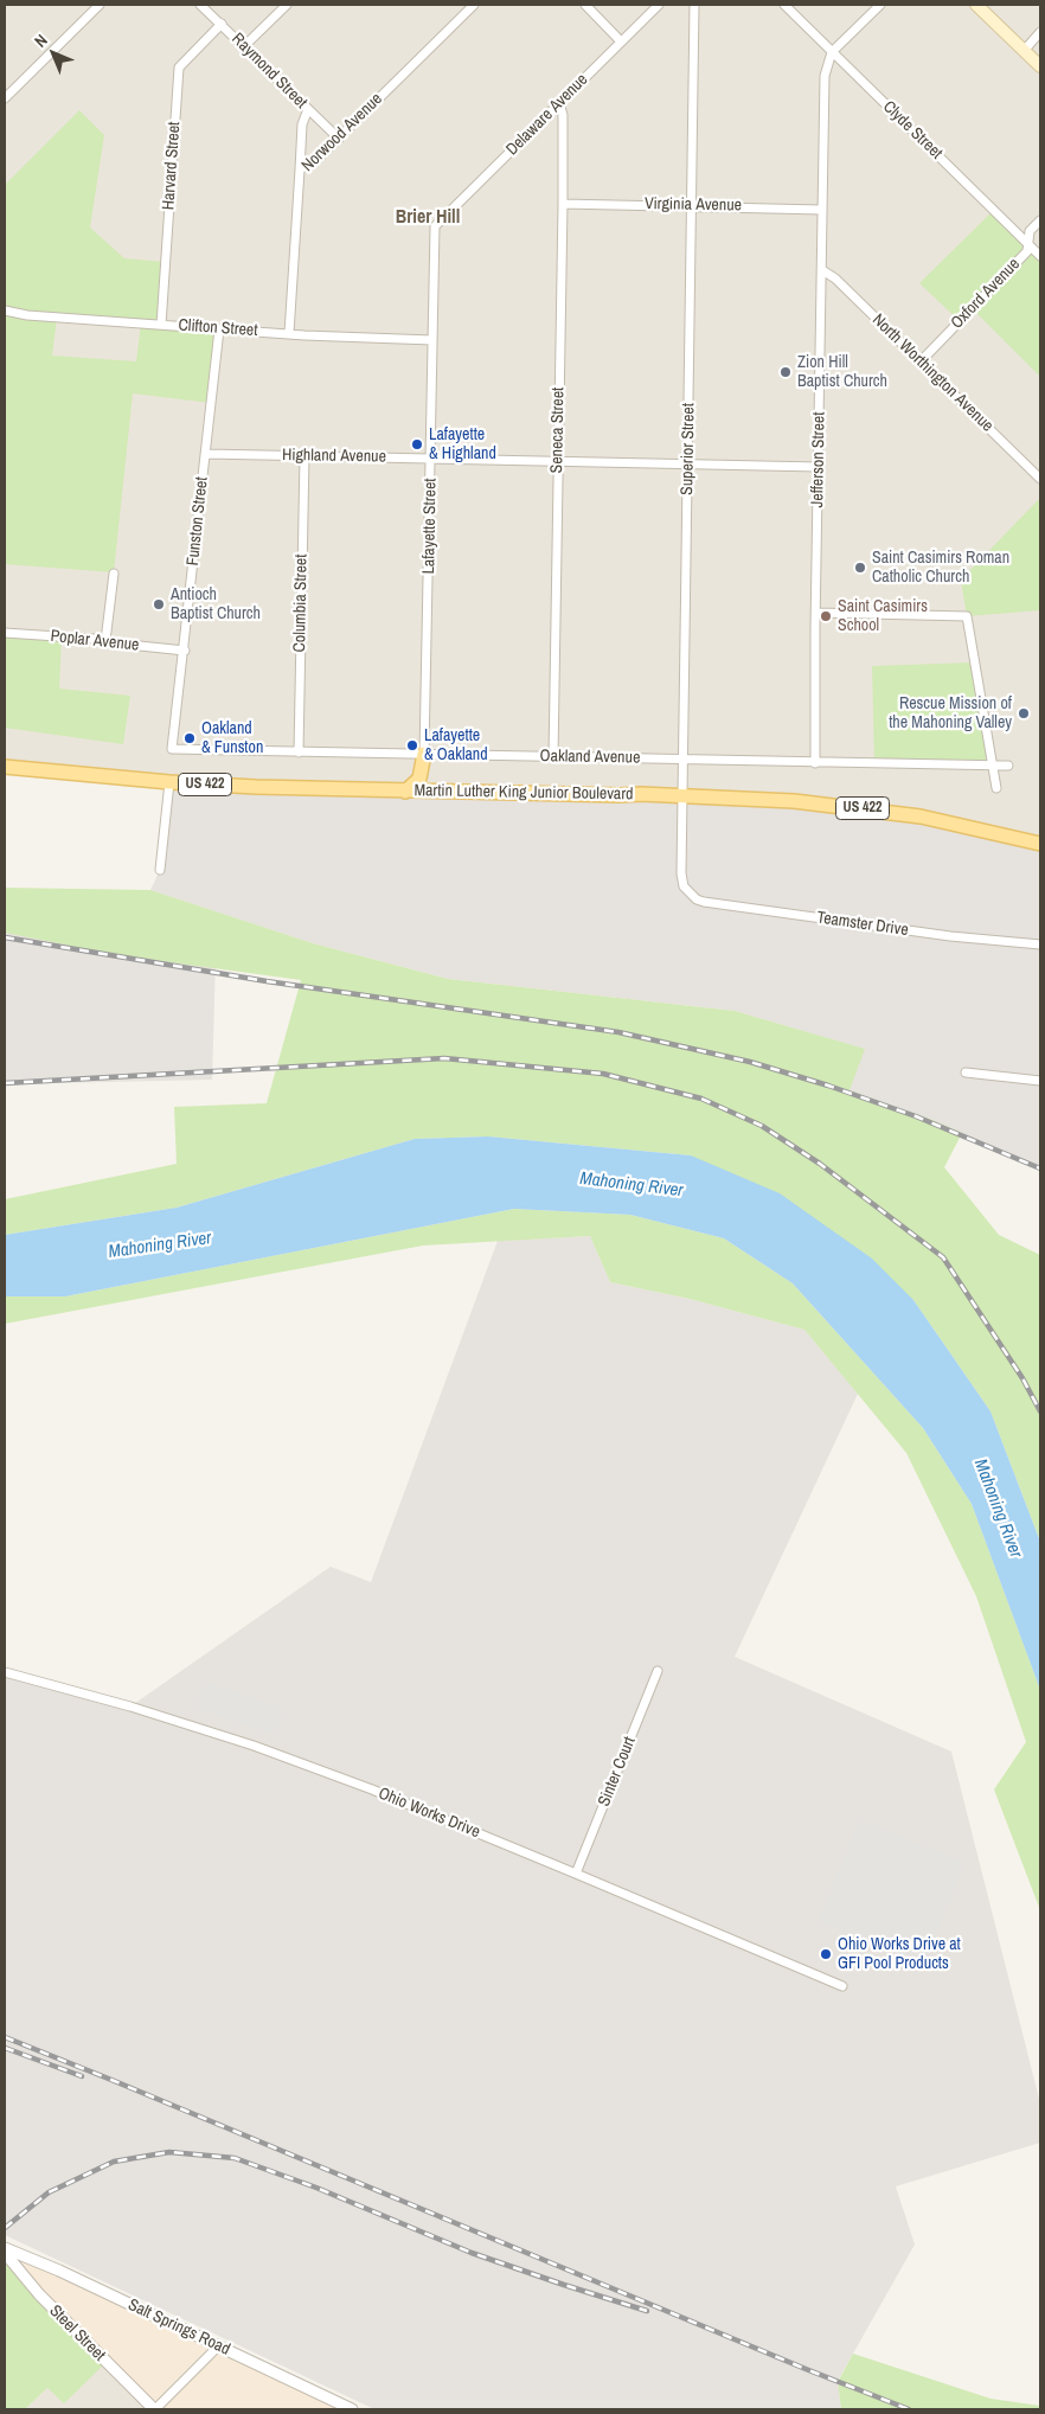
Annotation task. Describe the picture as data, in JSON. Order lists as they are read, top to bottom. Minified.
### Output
{"streets":{"main road":["US 422","Martin Luther King Junior Boulevard"],"street":["Raymond Street","Delaware Avenue","Clyde Street","Norwood Avenue","Harvard Street","Virginia Avenue","Oxford Avenue","Clifton Street","North Worthington Avenue","Seneca Street","Superior Street","Highland Avenue","Jefferson Street","Funston Street","Lafayette Street","Columbia Street","Poplar Avenue","Oakland Avenue","Teamster Drive","Sinter Court","Ohio Works Drive","Salt Springs Road","Steel Street"]},"crossings":[["Raymond Street","Norwood Avenue"],["Raymond Street","Harvard Street"],["Delaware Avenue","Seneca Street"],["Delaware Avenue","Lafayette Street"],["Clyde Street","Oxford Avenue"],["Clyde Street","Jefferson Street"],["Norwood Avenue","Clifton Street"],["Harvard Street","Clifton Street"],["Virginia Avenue","Seneca Street"],["Virginia Avenue","Superior Street"],["Virginia Avenue","Jefferson Street"],["Oxford Avenue","North Worthington Avenue"],["Clifton Street","Funston Street"],["Clifton Street","Lafayette Street"],["North Worthington Avenue","Jefferson Street"],["Seneca Street","Highland Avenue"],["Seneca Street","Oakland Avenue"],["Superior Street","Highland Avenue"],["Superior Street","Oakland Avenue"],["Superior Street","Martin Luther King Junior Boulevard"],["Superior Street","Teamster Drive"],["Highland Avenue","Jefferson Street"],["Highland Avenue","Funston Street"],["Highland Avenue","Lafayette Street"],["Highland Avenue","Columbia Street"],["Jefferson Street","Oakland Avenue"],["Funston Street","Poplar Avenue"],["Funston Street","Oakland Avenue"],["Lafayette Street","Oakland Avenue"],["Columbia Street","Oakland Avenue"],["Sinter Court","Ohio Works Drive"]],"districts":["Brier Hill"],"water":["Mahoning River"],"places":["Zion Hill Baptist Church","Lafayette & Highland","Saint Casimirs Roman Catholic Church","Antioch Baptist Church","Saint Casimirs School","Rescue Mission of the Mahoning Valley","Oakland & Funston","Lafayette & Oakland","Ohio Works Drive at GFI Pool Products"],"north":"top left"}
